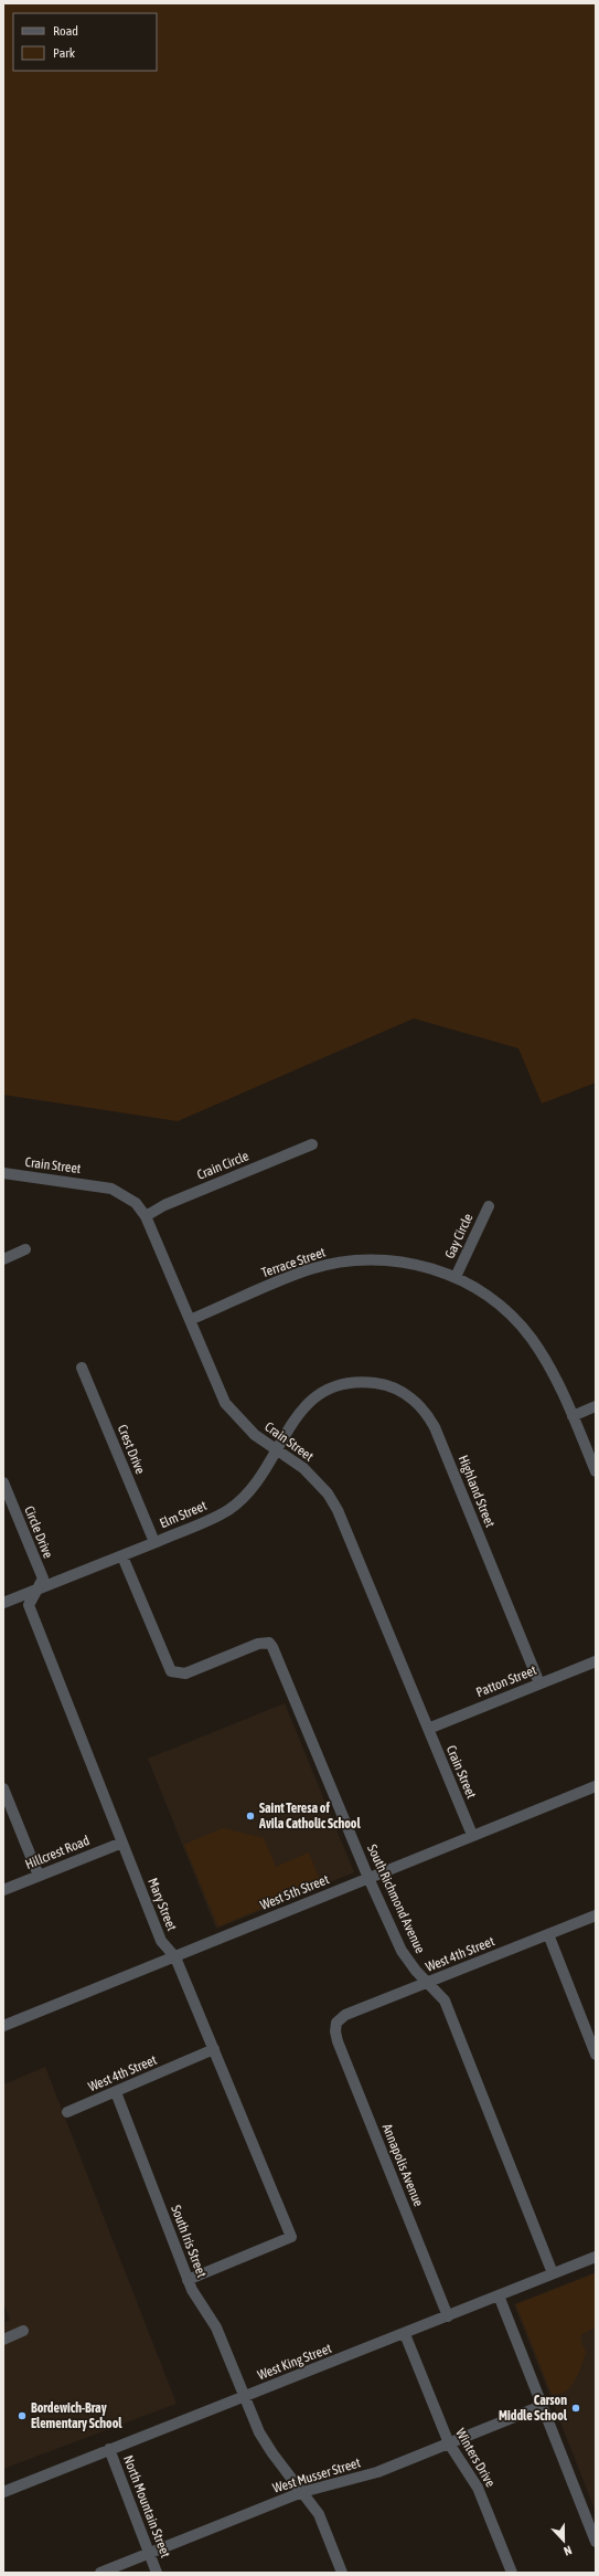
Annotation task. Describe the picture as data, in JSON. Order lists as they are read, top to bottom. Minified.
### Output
{"streets":{"street":["Crain Street","Crain Circle","Gay Circle","Terrace Street","Crest Drive","Highland Street","Elm Street","Circle Drive","Patton Street","Hillcrest Road","West 5th Street","South Richmond Avenue","Mary Street","West 4th Street","Annapolis Avenue","South Iris Street","West King Street","Winters Drive","West Musser Street","North Mountain Street"]},"crossings":[["Crain Street","Crain Circle"],["Crain Street","Terrace Street"],["Crain Street","Elm Street"],["Crain Street","Patton Street"],["Crain Street","West 5th Street"],["Gay Circle","Terrace Street"],["Crest Drive","Elm Street"],["Highland Street","Elm Street"],["Highland Street","Patton Street"],["Elm Street","Circle Drive"],["Elm Street","South Richmond Avenue"],["Elm Street","Mary Street"],["Circle Drive","Mary Street"],["Hillcrest Road","Mary Street"],["West 5th Street","South Richmond Avenue"],["West 5th Street","Mary Street"],["South Richmond Avenue","West 4th Street"],["South Richmond Avenue","West King Street"],["Mary Street","West 4th Street"],["Mary Street","South Iris Street"],["West 4th Street","Annapolis Avenue"],["West 4th Street","South Iris Street"],["Annapolis Avenue","West King Street"],["South Iris Street","West King Street"],["South Iris Street","West Musser Street"],["West King Street","Winters Drive"],["West King Street","North Mountain Street"],["Winters Drive","West Musser Street"],["West Musser Street","North Mountain Street"]],"places":["Saint Teresa of Avila Catholic School","Carson Middle School","Bordewich-Bray Elementary School"],"legend":["Road","Park"],"north":"bottom"}
